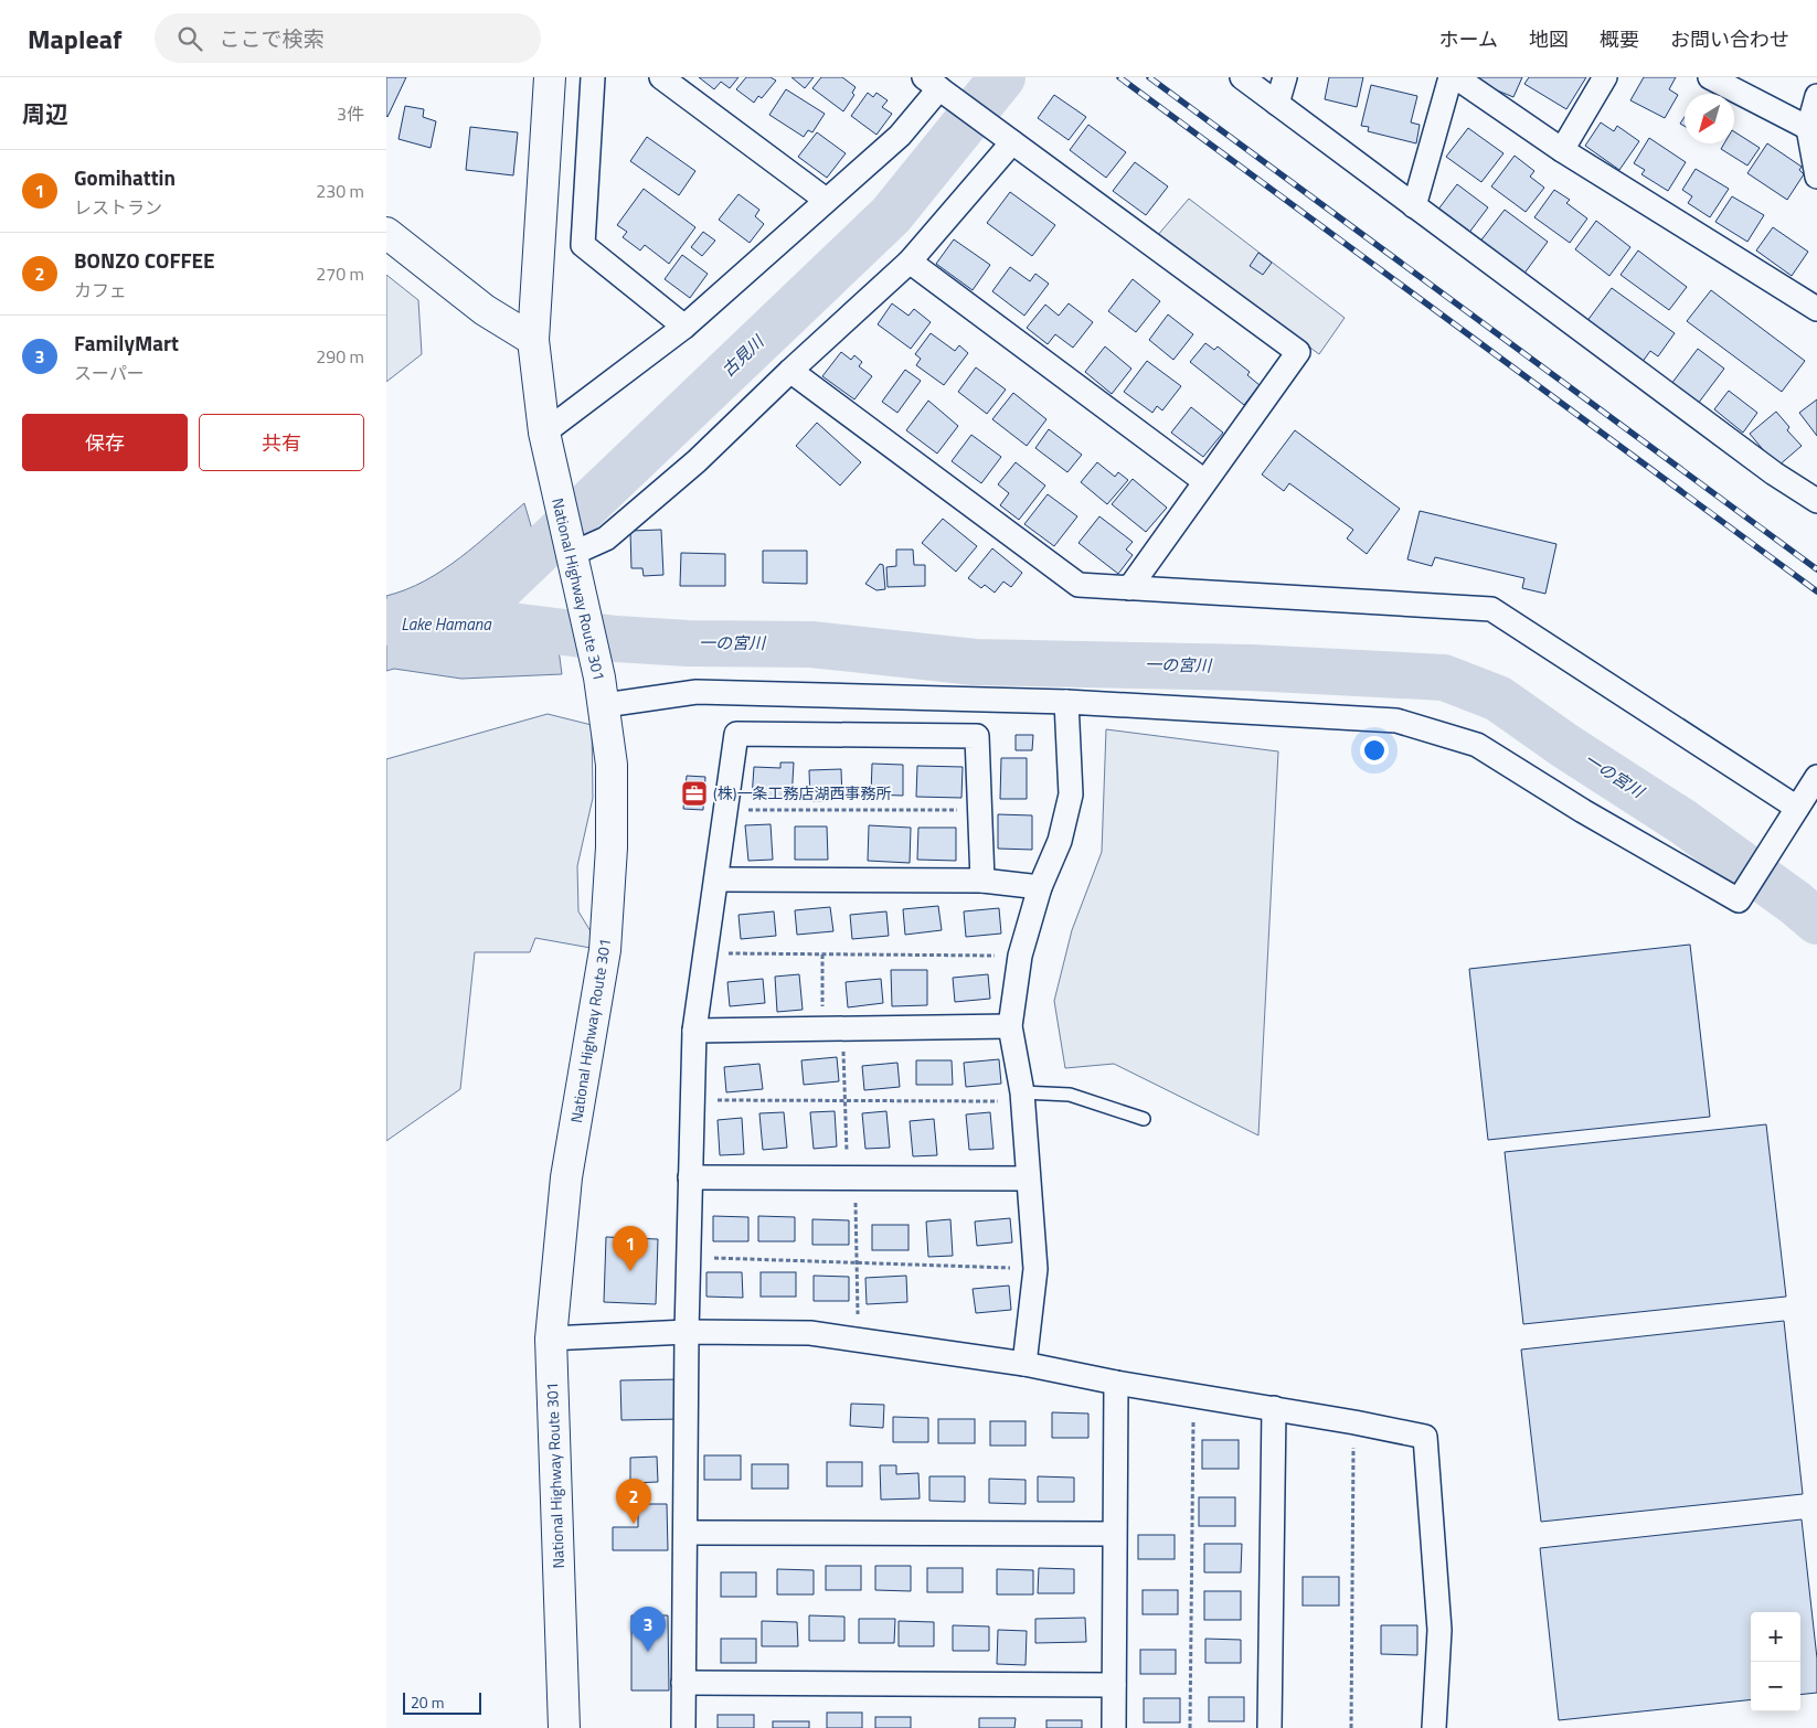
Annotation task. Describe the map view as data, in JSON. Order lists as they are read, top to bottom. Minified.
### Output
{"streets":{"highway":["National Highway Route 301"]},"water":["古見川","Lake Hamana","一の宮川"],"places":{"office":["(株)一条工務店湖西事務所"]},"scale_bar":"20 m","north":"bottom left","page":{"header":"Mapleaf","search":"ここで検索","nav":["ホーム","地図","概要","お問い合わせ"],"heading":["周辺","3件"],"list":[{"mark":"1","name":"Gomihattin","note":"レストラン","value":"230 m"},{"mark":"2","name":"BONZO COFFEE","note":"カフェ","value":"270 m"},{"mark":"3","name":"FamilyMart","note":"スーパー","value":"290 m"}],"buttons":["保存","共有"],"pins":["1","2","3"],"map_buttons":["+","−"],"scale":"20 m"}}
